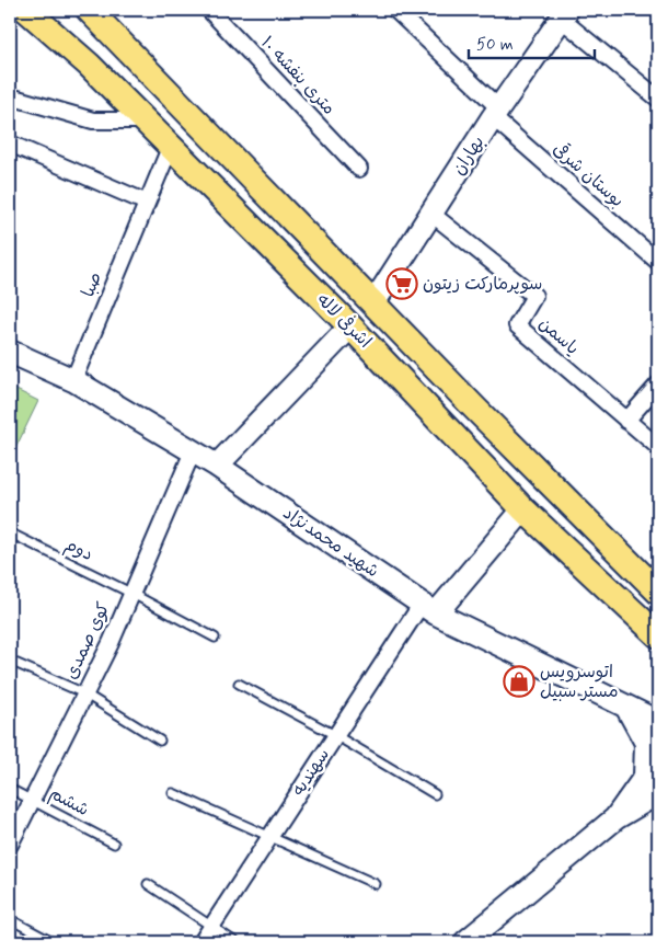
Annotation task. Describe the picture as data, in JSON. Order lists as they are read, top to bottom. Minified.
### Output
{"streets":{"main road":["بهاران","اشرفی لاله","شهید محمدنژاد"],"street":["۱۰ متری بنفشه","بوستان شرقی","صبا","یاسمن","کوی صمدی","سهندیه"],"lane":["دوم","ششم"]},"crossings":[["بهاران","بوستان شرقی"],["بهاران","اشرفی لاله"],["بهاران","یاسمن"],["صبا","اشرفی لاله"],["صبا","شهید محمدنژاد"],["شهید محمدنژاد","کوی صمدی"],["شهید محمدنژاد","سهندیه"],["دوم","کوی صمدی"],["کوی صمدی","ششم"]],"places":{"supermarket":["سوپرمارکت زیتون"],"shop":["اتوسرویس مستر سبیل"]},"scale_bar":"50 m"}
